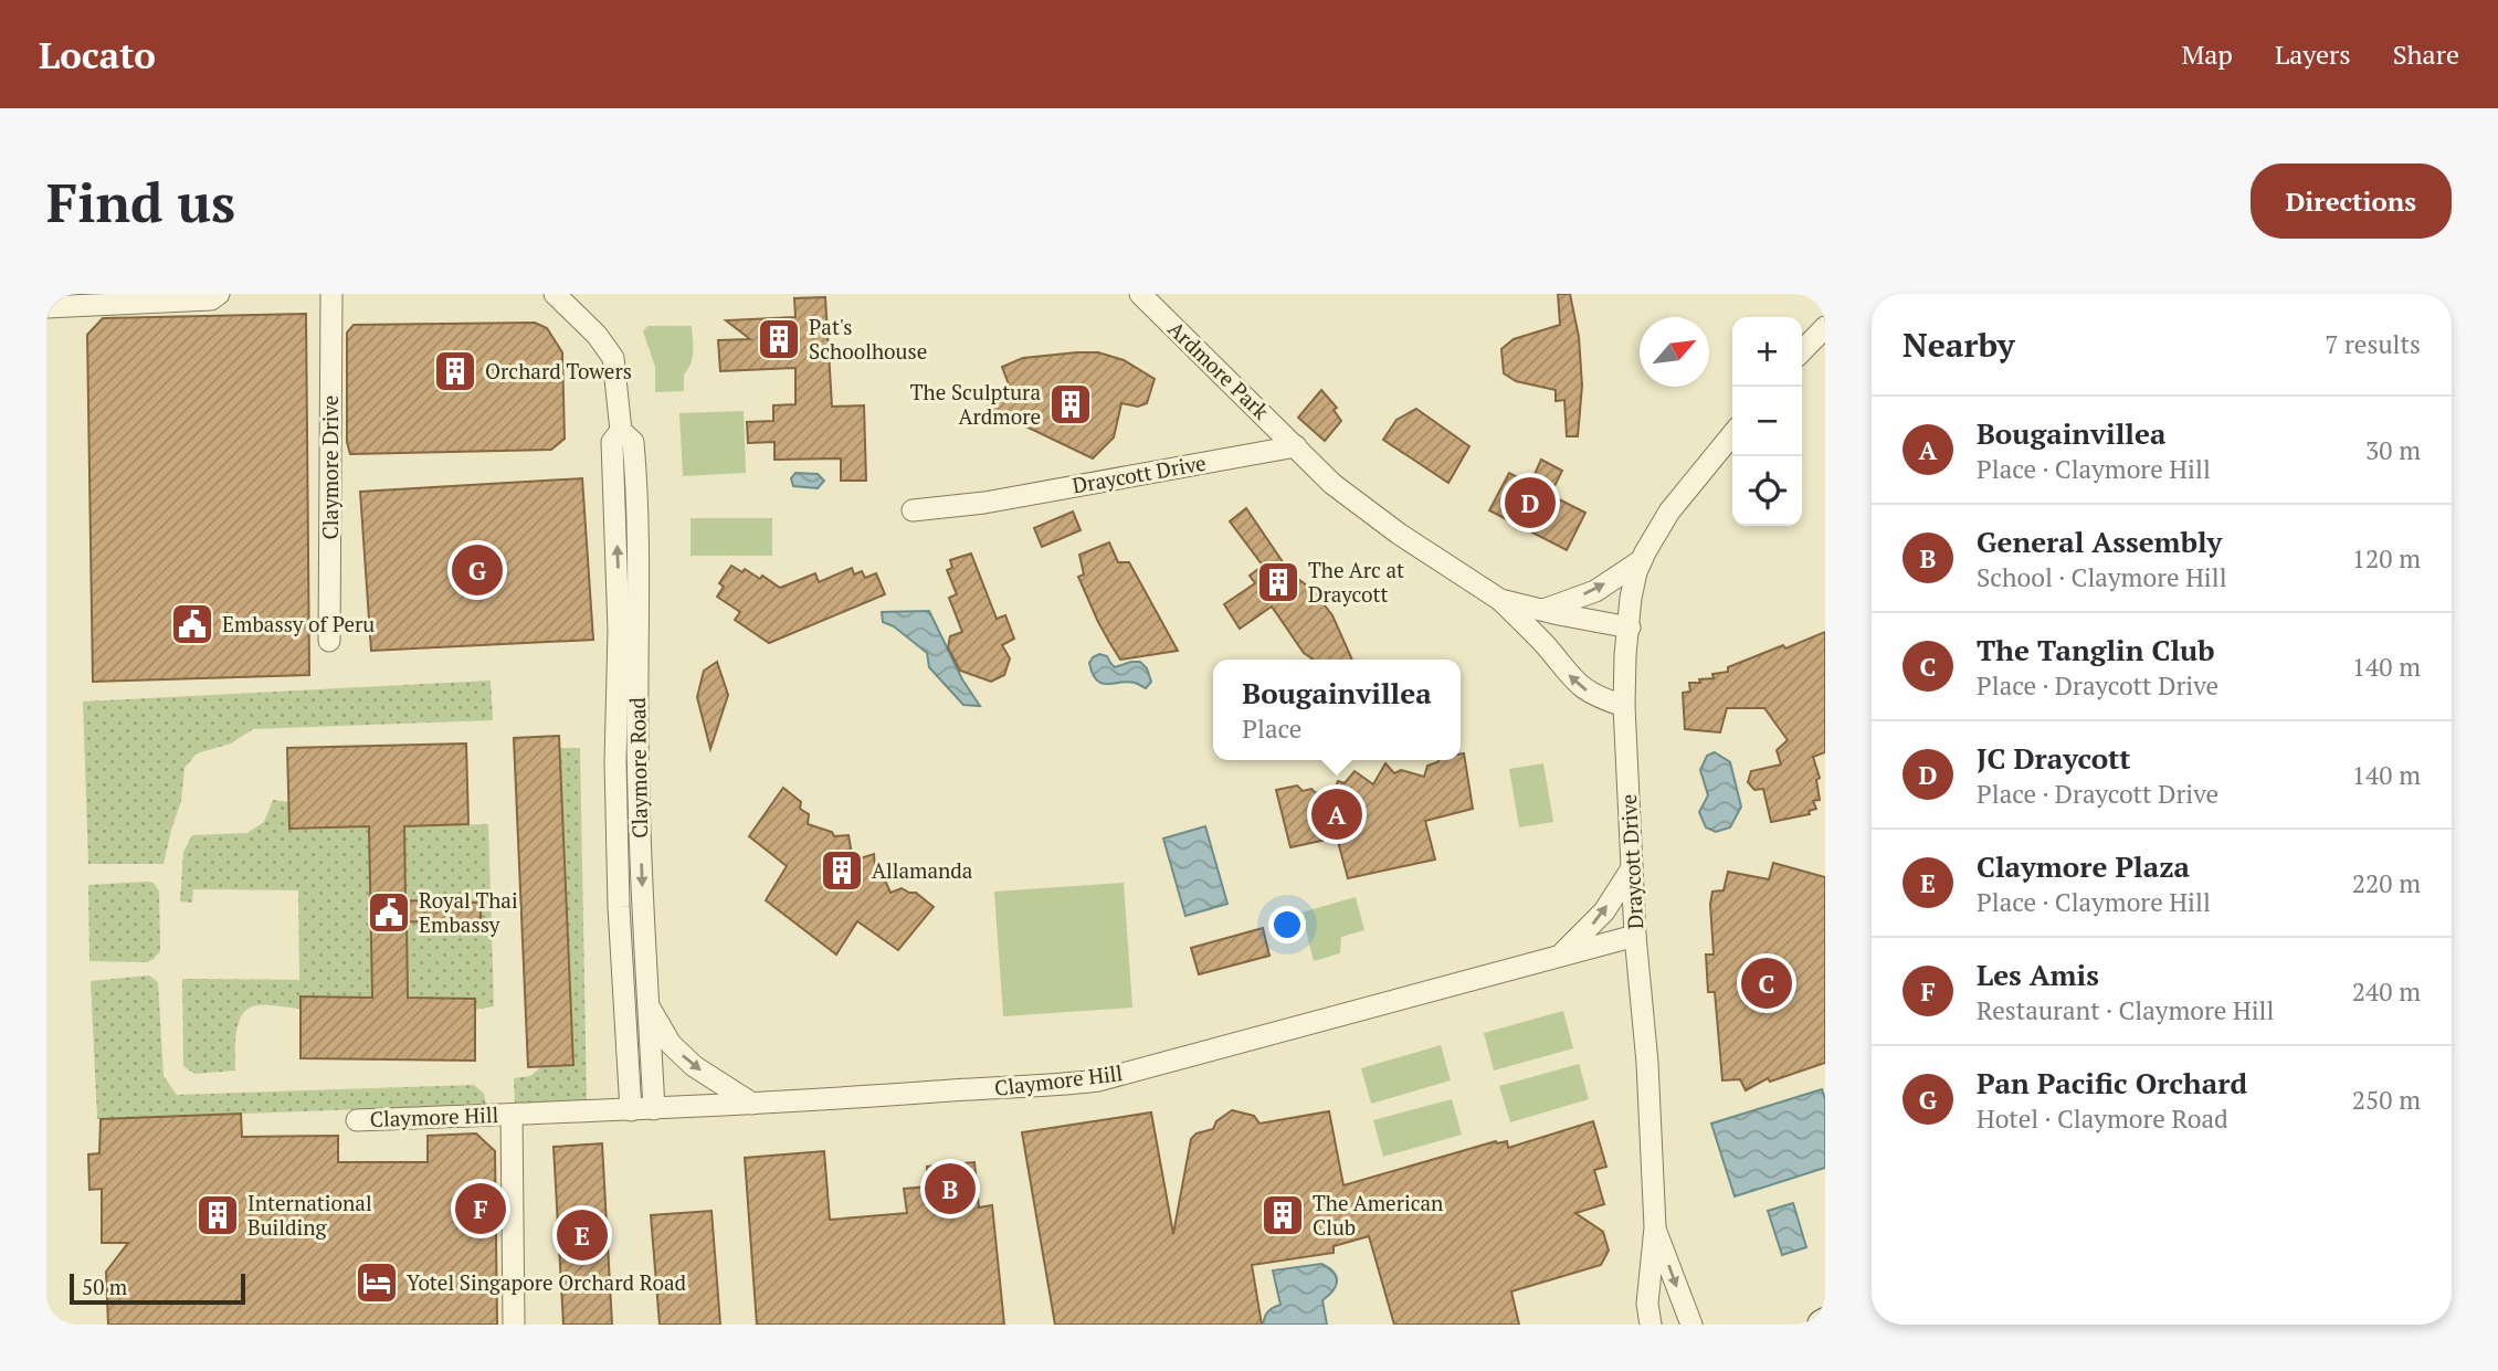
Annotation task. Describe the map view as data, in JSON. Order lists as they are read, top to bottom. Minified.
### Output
{"streets":{"street":["Ardmore Park","Claymore Drive","Draycott Drive","Claymore Road","Claymore Hill"]},"crossings":[["Ardmore Park","Draycott Drive"],["Draycott Drive","Claymore Hill"],["Claymore Road","Claymore Hill"]],"places":{"building":["Pat's Schoolhouse","Orchard Towers","The Sculptura Ardmore","The Arc at Draycott","Allamanda","International Building","The American Club"],"public building":["Embassy of Peru","Royal Thai Embassy"],"hotel":["Yotel Singapore Orchard Road"]},"scale_bar":"50 m","north":"top right","page":{"header":"Locato","nav":["Map","Layers","Share"],"buttons":"Directions","title":"Find us","heading":["Nearby","7 results"],"map_buttons":["+","−"],"list":[{"mark":"A","name":"Bougainvillea","note":"Place · Claymore Hill","value":"30 m"},{"mark":"B","name":"General Assembly","note":"School · Claymore Hill","value":"120 m"},{"mark":"C","name":"The Tanglin Club","note":"Place · Draycott Drive","value":"140 m"},{"mark":"D","name":"JC Draycott","note":"Place · Draycott Drive","value":"140 m"},{"mark":"E","name":"Claymore Plaza","note":"Place · Claymore Hill","value":"220 m"},{"mark":"F","name":"Les Amis","note":"Restaurant · Claymore Hill","value":"240 m"},{"mark":"G","name":"Pan Pacific Orchard","note":"Hotel · Claymore Road","value":"250 m"}],"pins":["D","G","A","C","B","F","E"],"popup":["Bougainvillea","Place"],"scale":"50 m"}}
